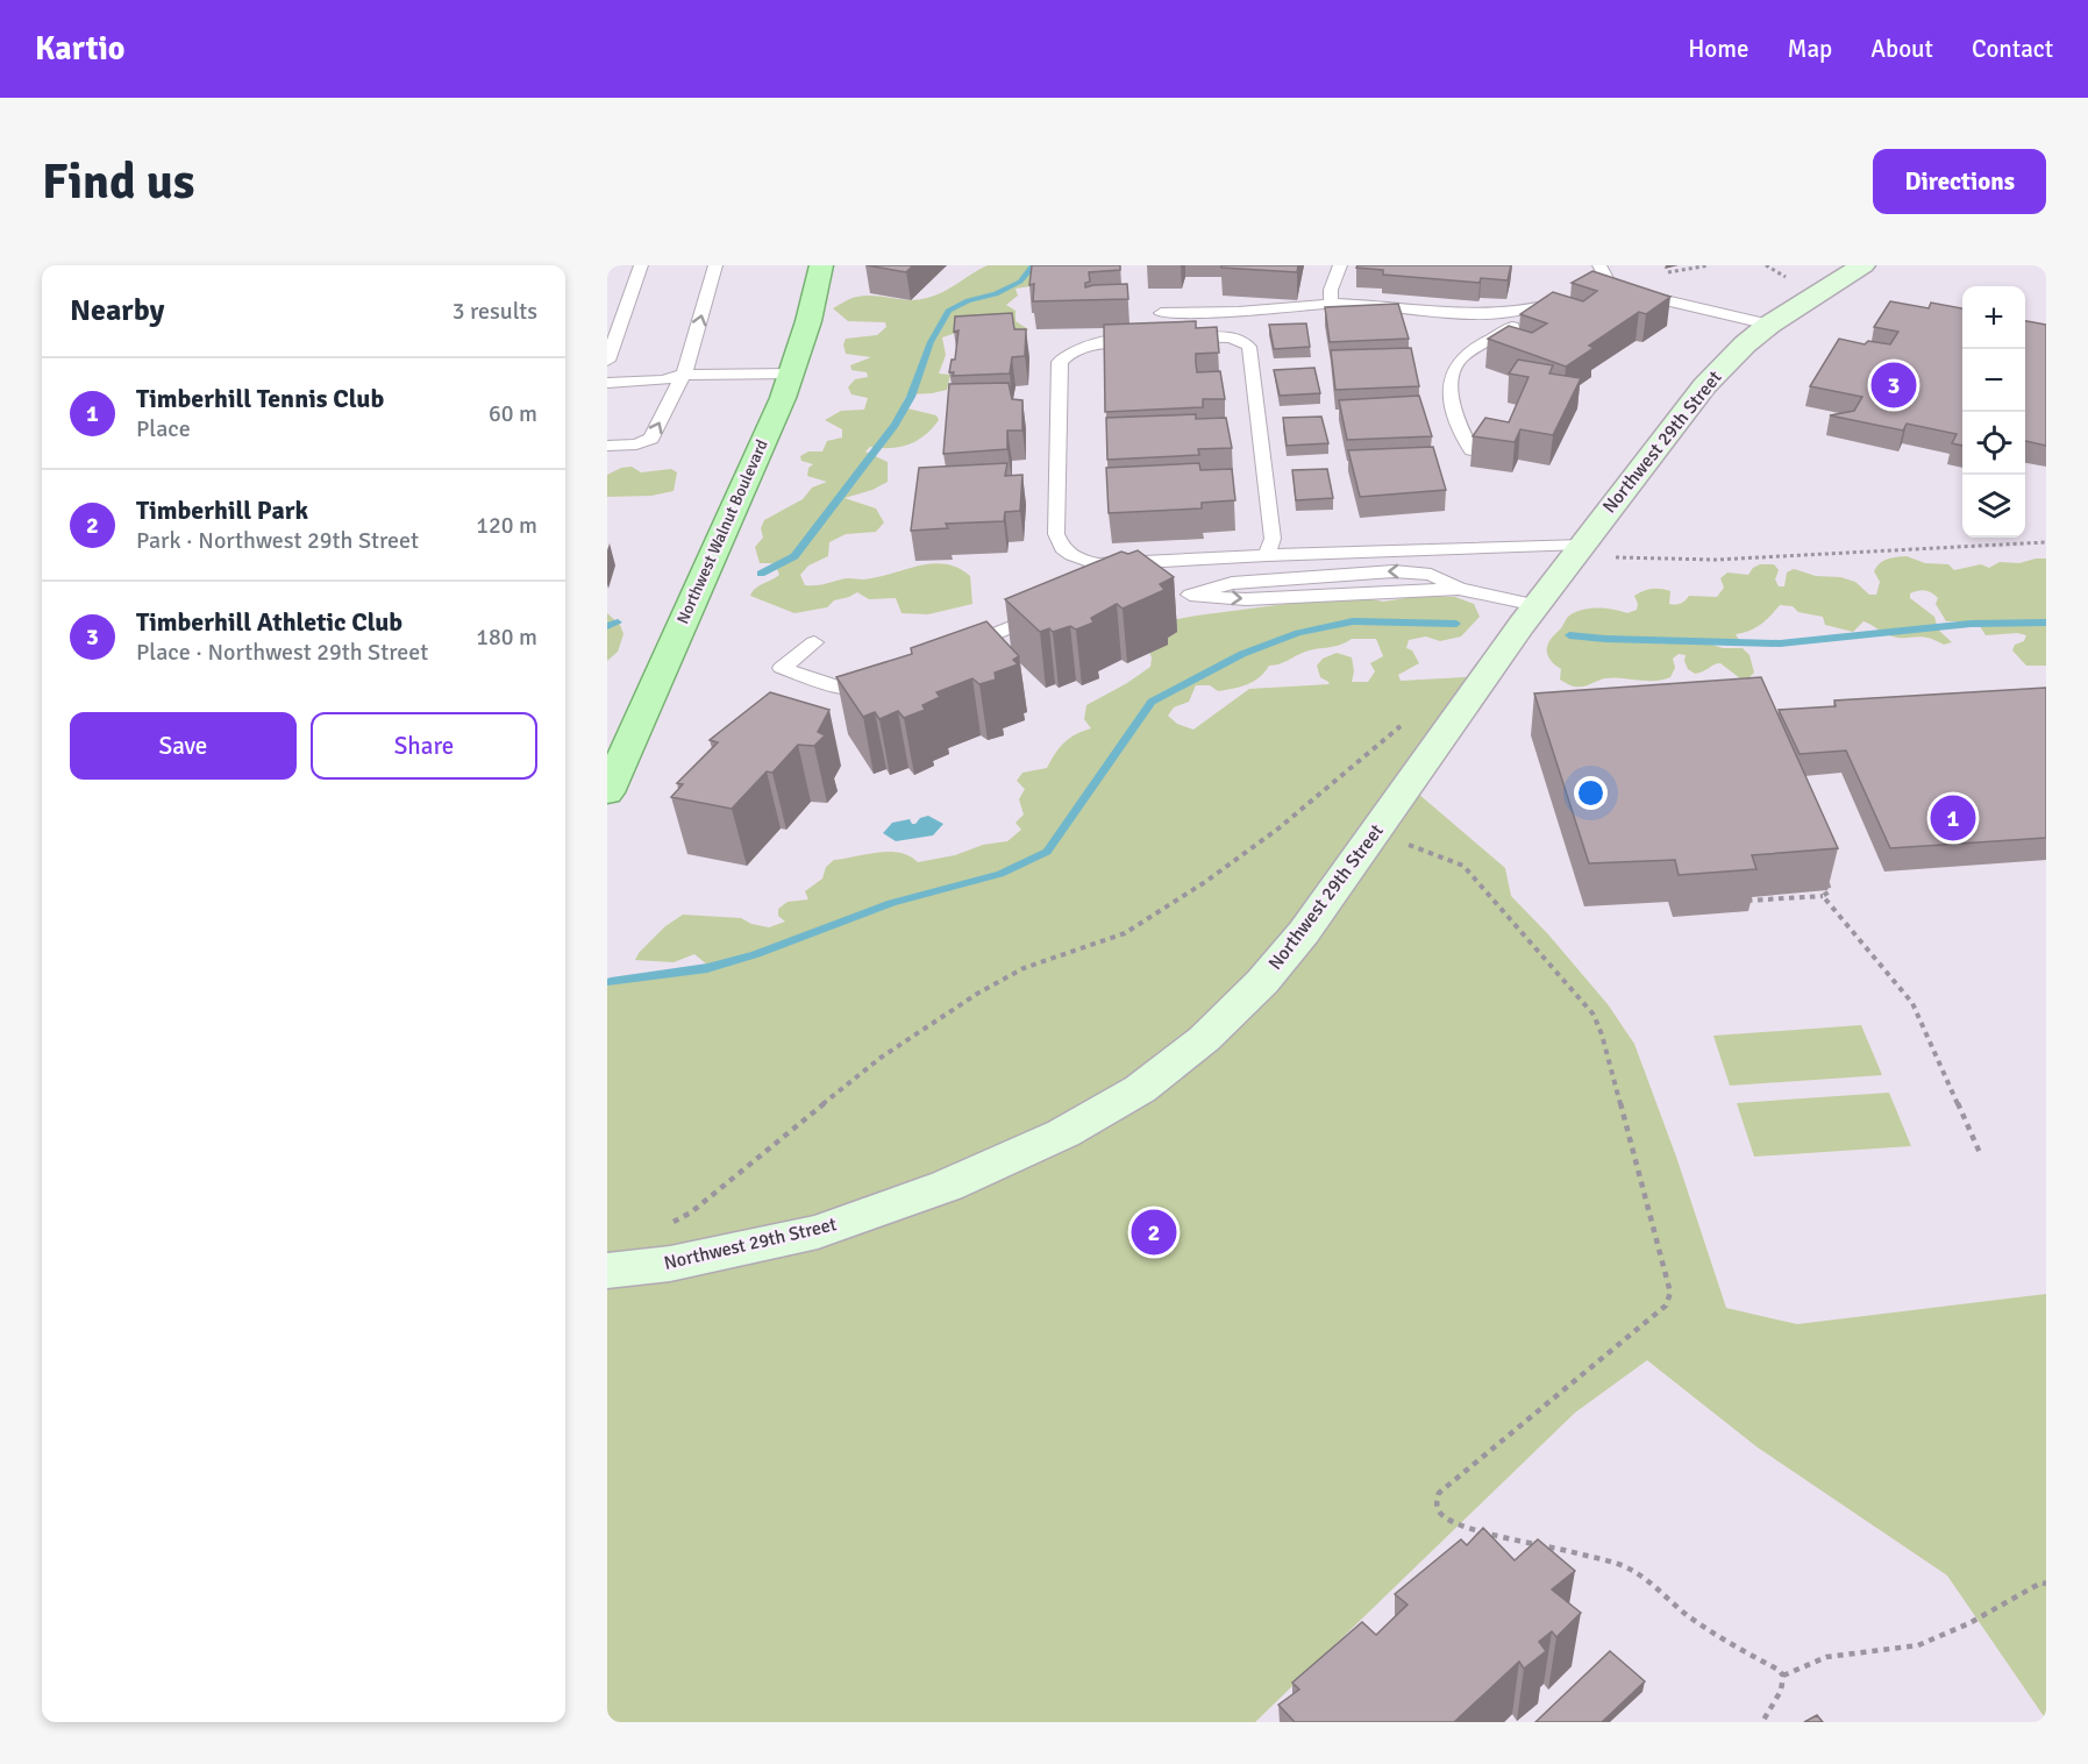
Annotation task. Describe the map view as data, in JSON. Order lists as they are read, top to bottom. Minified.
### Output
{"streets":{"main road":["Northwest Walnut Boulevard"],"street":["Northwest 29th Street"]},"page":{"header":"Kartio","nav":["Home","Map","About","Contact"],"buttons":["Directions",["Save","Share"]],"title":"Find us","heading":["Nearby","3 results"],"map_buttons":["+","−"],"list":[{"mark":"1","name":"Timberhill Tennis Club","note":"Place","value":"60 m"},{"mark":"2","name":"Timberhill Park","note":"Park · Northwest 29th Street","value":"120 m"},{"mark":"3","name":"Timberhill Athletic Club","note":"Place · Northwest 29th Street","value":"180 m"}],"pins":["3","1","2"]}}
